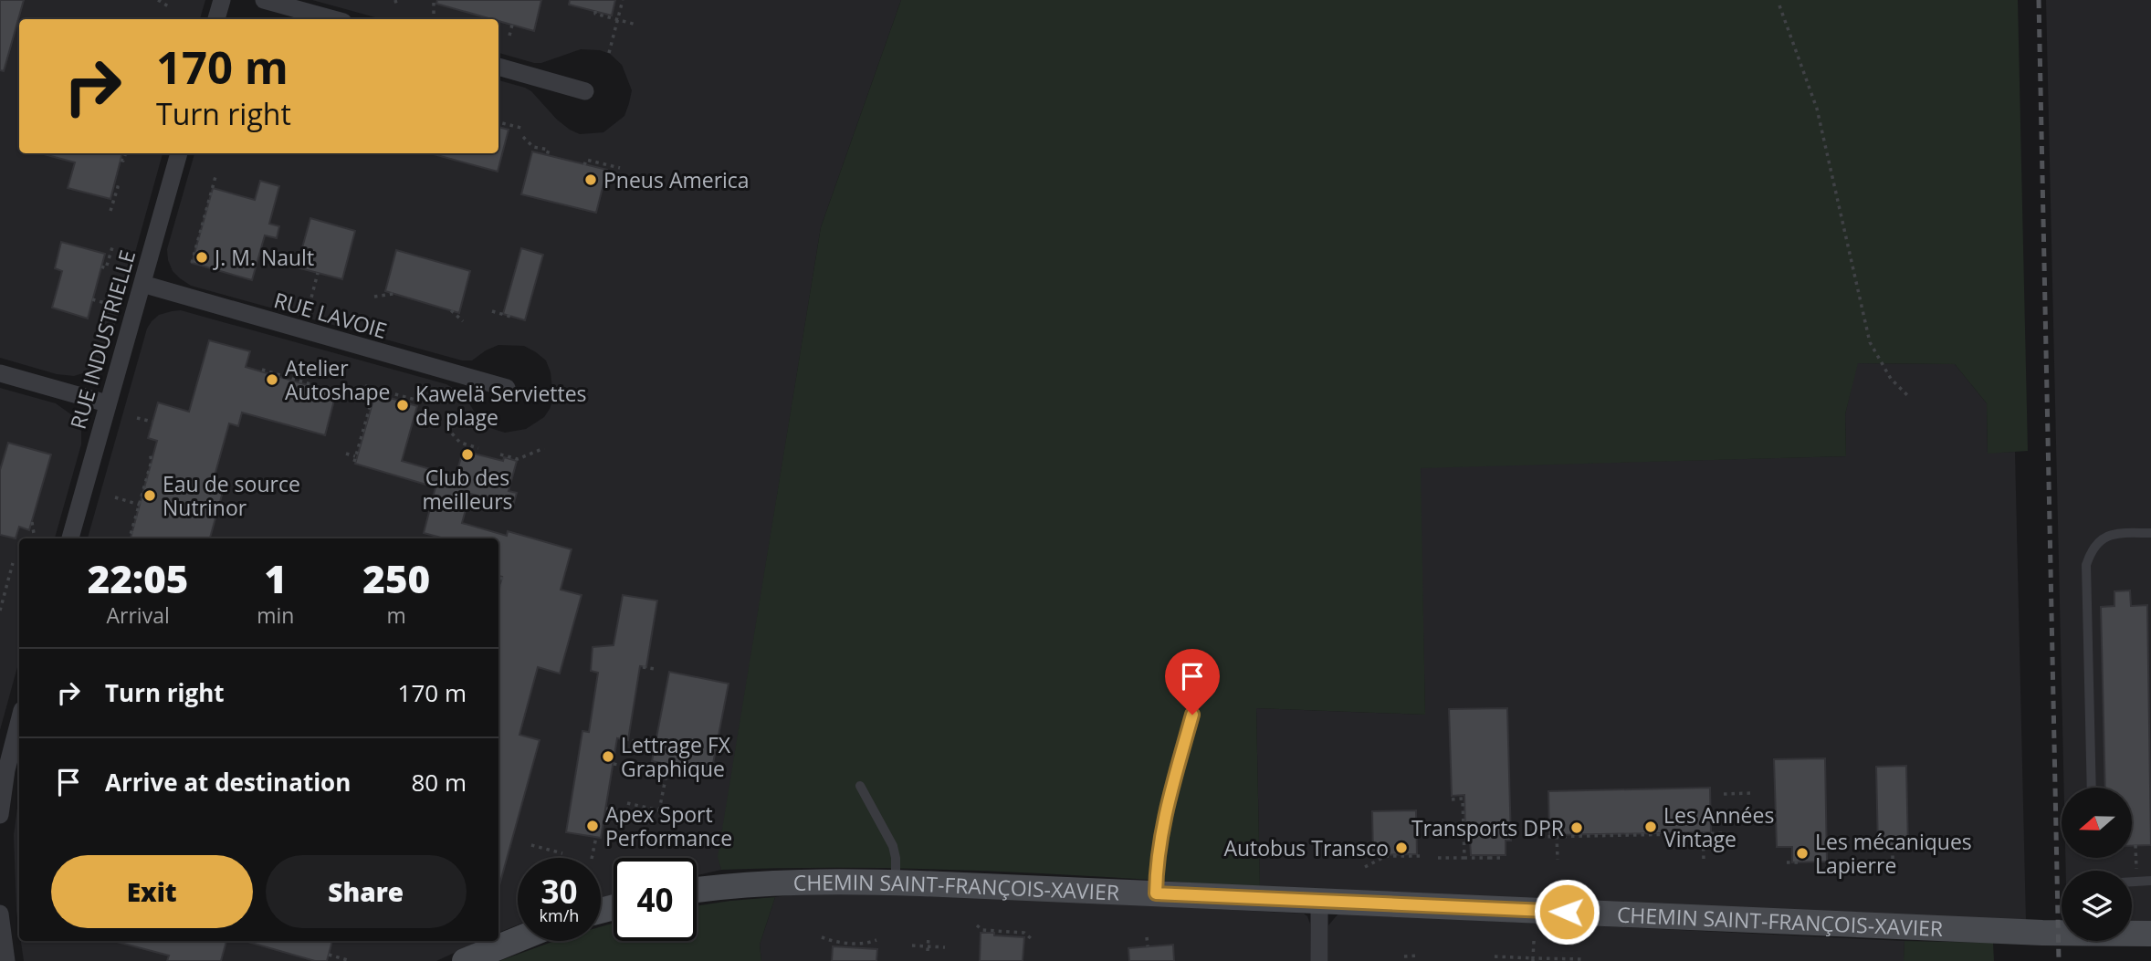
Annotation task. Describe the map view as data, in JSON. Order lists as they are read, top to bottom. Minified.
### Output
{"streets":{"street":["RUE LAVOIE","RUE INDUSTRIELLE","CHEMIN SAINT-FRANÇOIS-XAVIER"]},"crossings":[["RUE LAVOIE","RUE INDUSTRIELLE"]],"places":["Pneus America","J. M. Nault","Atelier Autoshape","Kawelä Serviettes de plage","Club des meilleurs","Eau de source Nutrinor","Lettrage FX Graphique","Apex Sport Performance","Les Années Vintage","Transports DPR","Autobus Transco","Les mécaniques Lapierre"],"north":"left","page":{"turn":["170 m","Turn right"],"eta":["22:05","Arrival","1","min","250","m"],"list":[{"name":"Turn right","value":"170 m"},{"name":"Arrive at destination","value":"80 m"}],"buttons":["Exit","Share"],"speed":"30 km/h","limit":"40"}}
